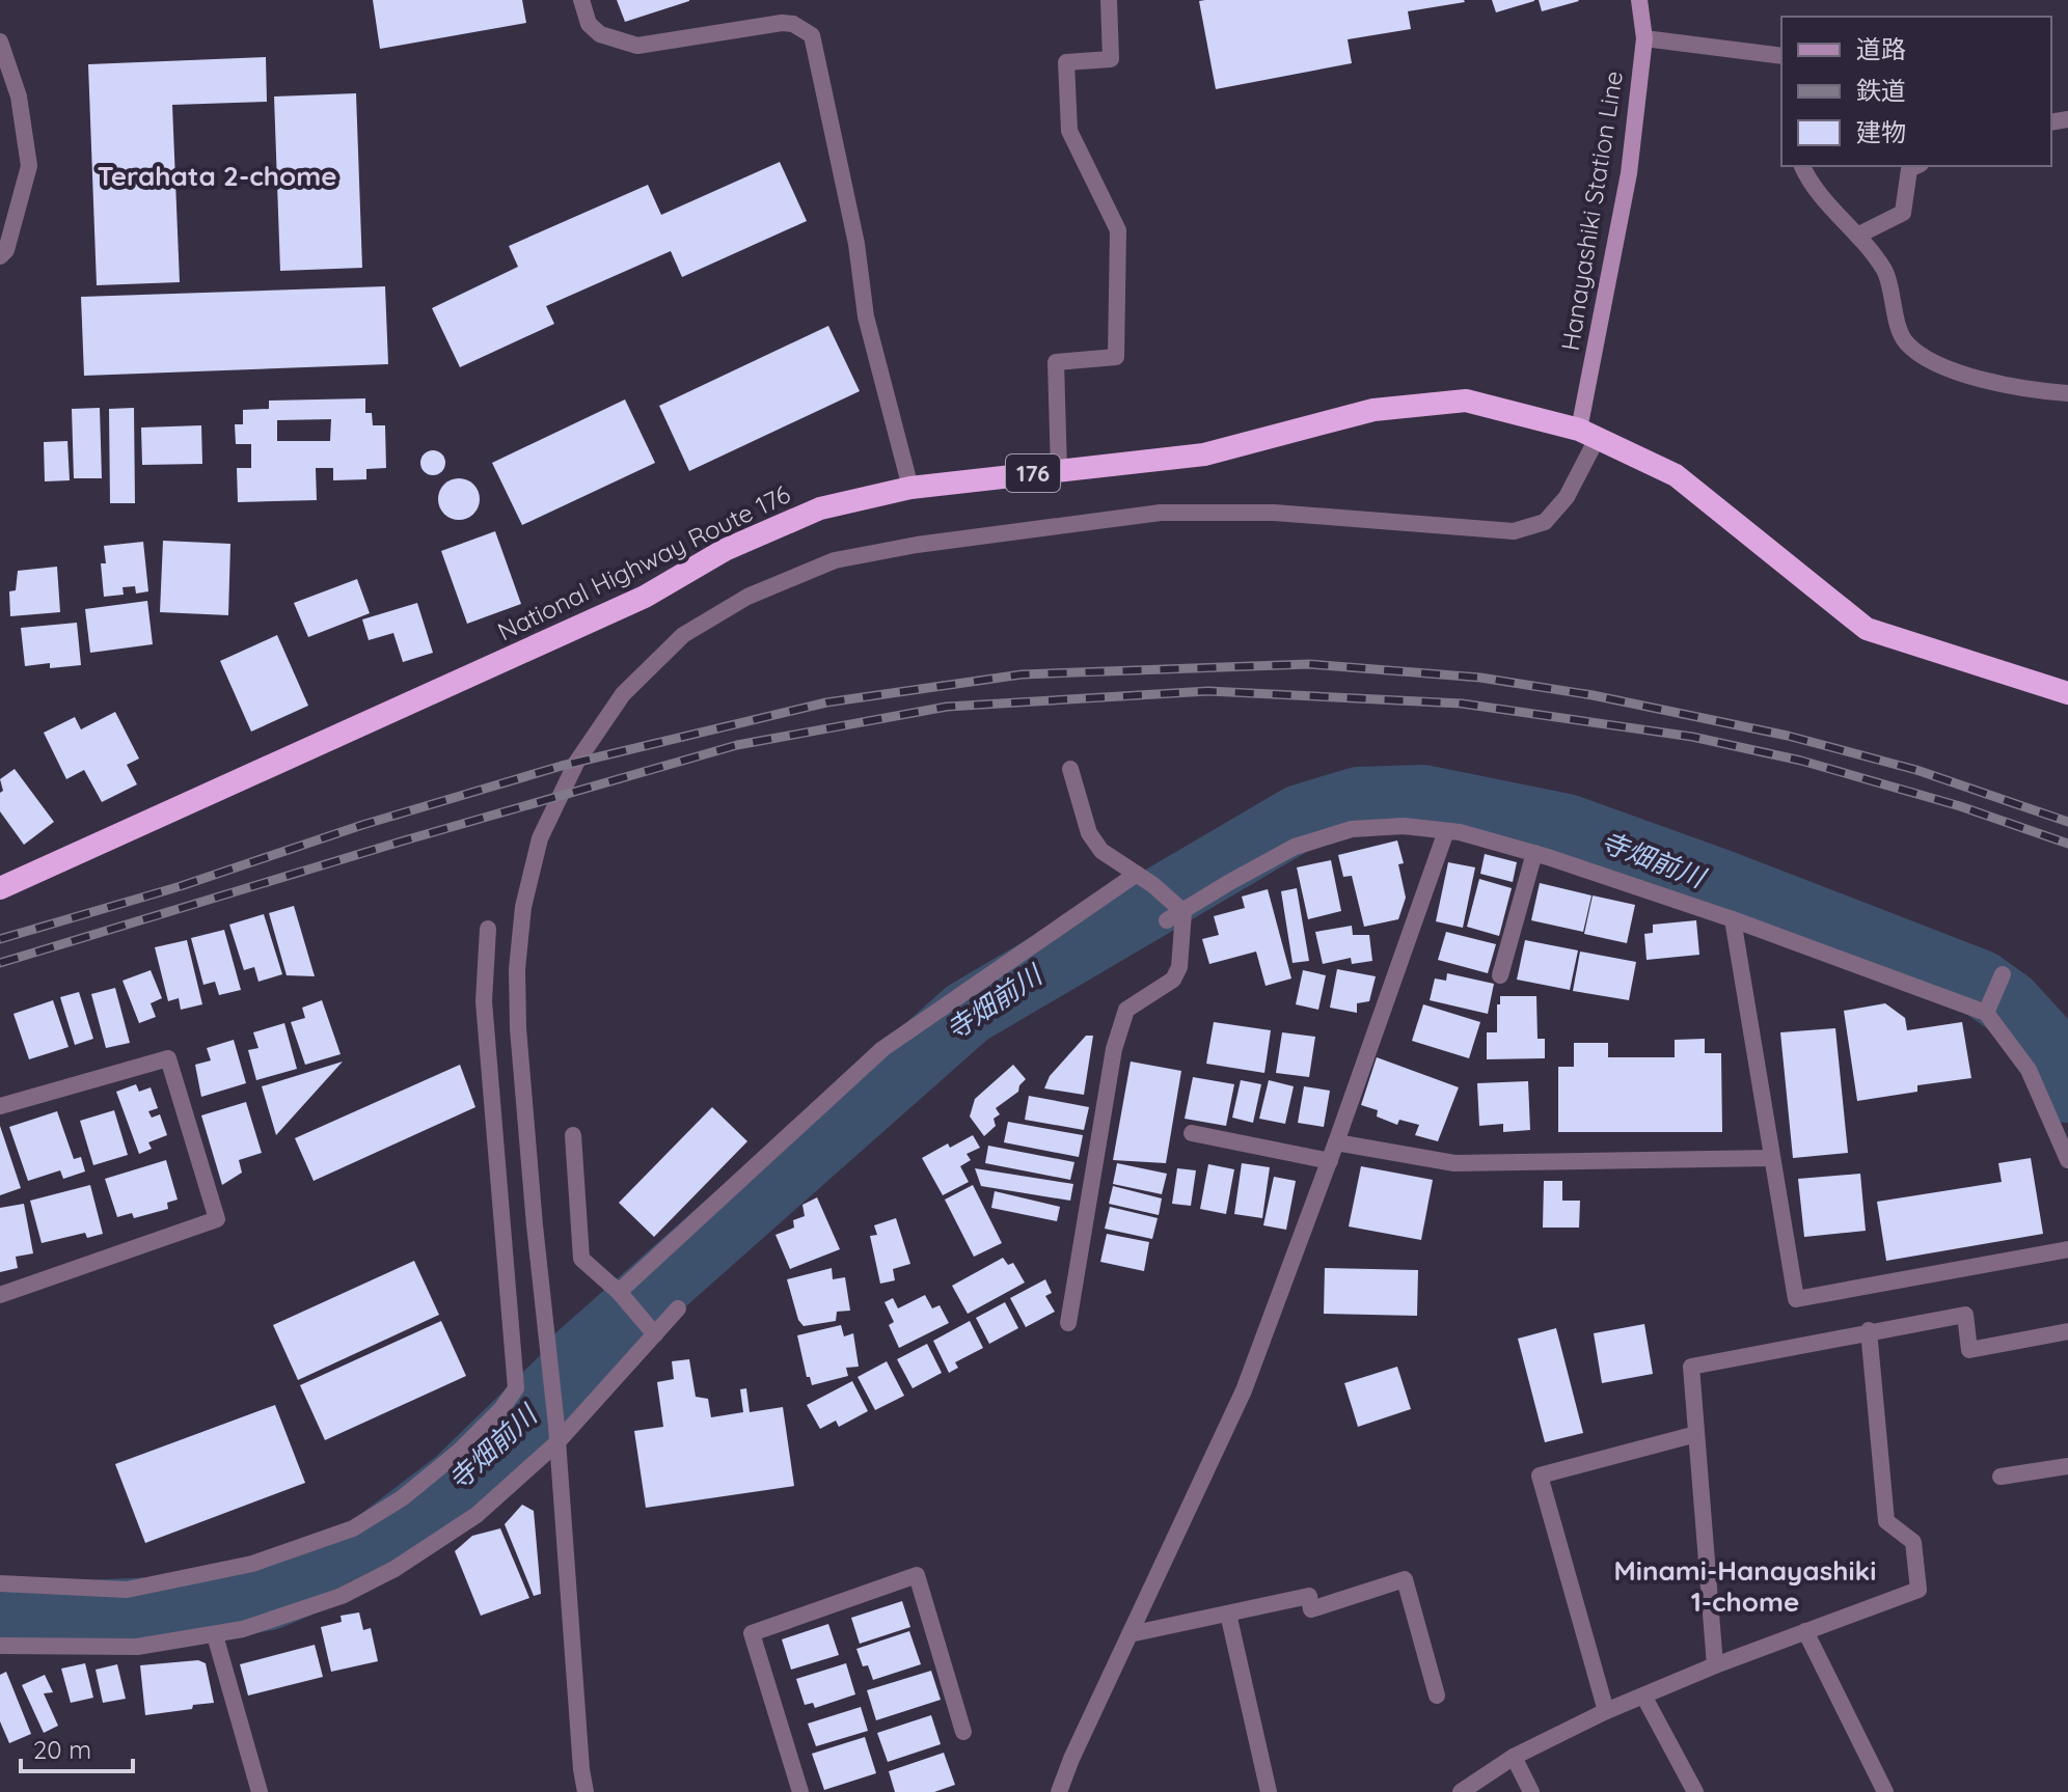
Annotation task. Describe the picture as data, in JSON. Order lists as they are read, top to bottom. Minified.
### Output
{"streets":{"highway":["176","National Highway Route 176"],"main road":["Hanayashiki Station Line"]},"crossings":[["Hanayashiki Station Line","National Highway Route 176"]],"districts":["Terahata 2-chome","Minami-Hanayashiki 1-chome"],"water":["寺畑前川"],"legend":["道路","鉄道","建物"],"scale_bar":"20 m"}
